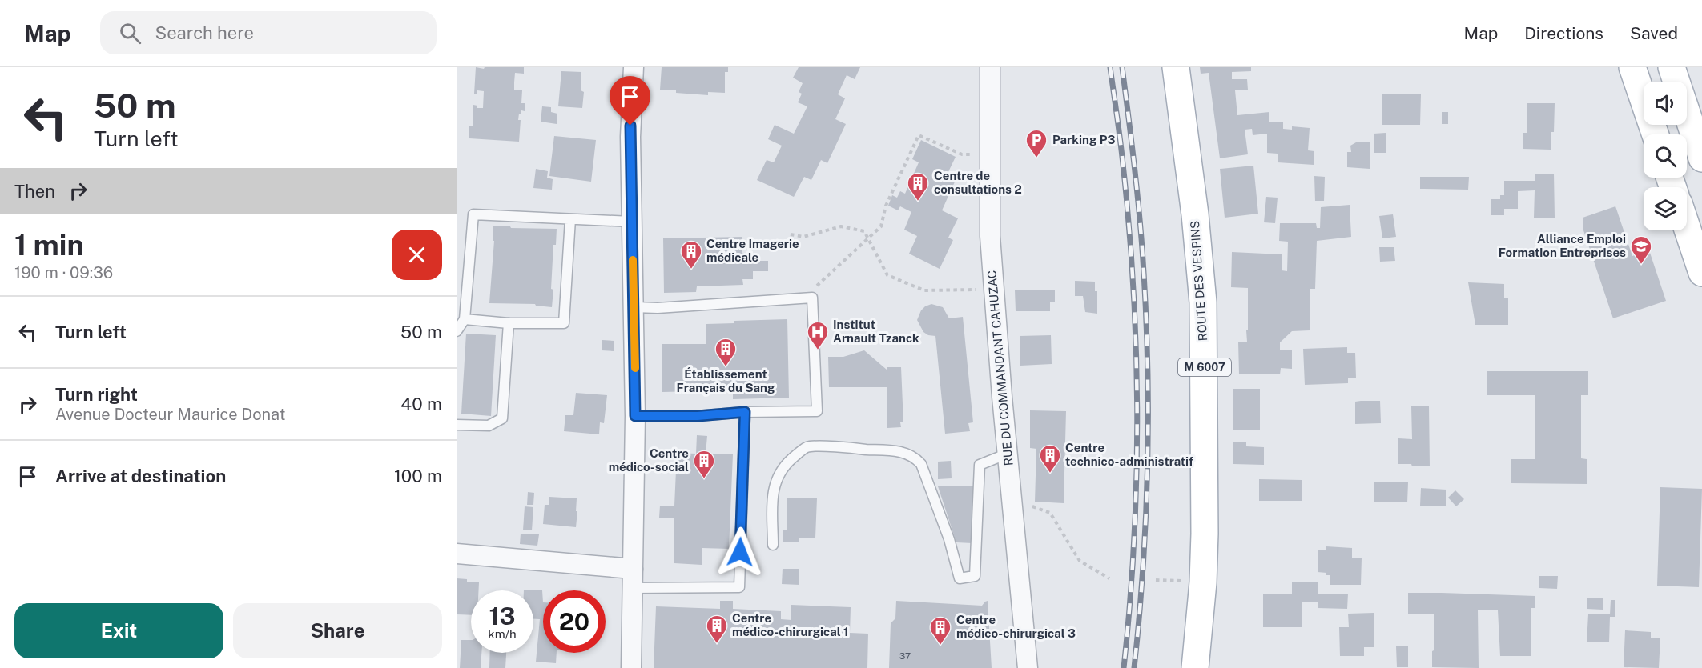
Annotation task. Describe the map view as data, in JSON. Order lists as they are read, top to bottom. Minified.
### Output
{"streets":{"main road":["ROUTE DES VESPINS","M 6007"],"street":["RUE DU COMMANDANT CAHUZAC"]},"places":{"parking":["Parking P3"],"building":["Centre de consultations 2","Centre Imagerie médicale","Établissement Français du Sang","Centre technico-administratif","Centre médico-social","Centre médico-chirurgical 1","Centre médico-chirurgical 3"],"school or university":["Alliance Emploi Formation Entreprises"],"hospital":["Institut Arnault Tzanck"]},"house_numbers":["37"],"page":{"header":"Map","search":"Search here","nav":["Map","Directions","Saved"],"turn":["50 m","Turn left"],"then":"Then","heading":["1 min","190 m · 09:36"],"list":[{"name":"Turn left","value":"50 m"},{"name":"Turn right","note":"Avenue Docteur Maurice Donat","value":"40 m"},{"name":"Arrive at destination","value":"100 m"}],"speed":"13 km/h","limit":"20","buttons":["Exit","Share"]}}
